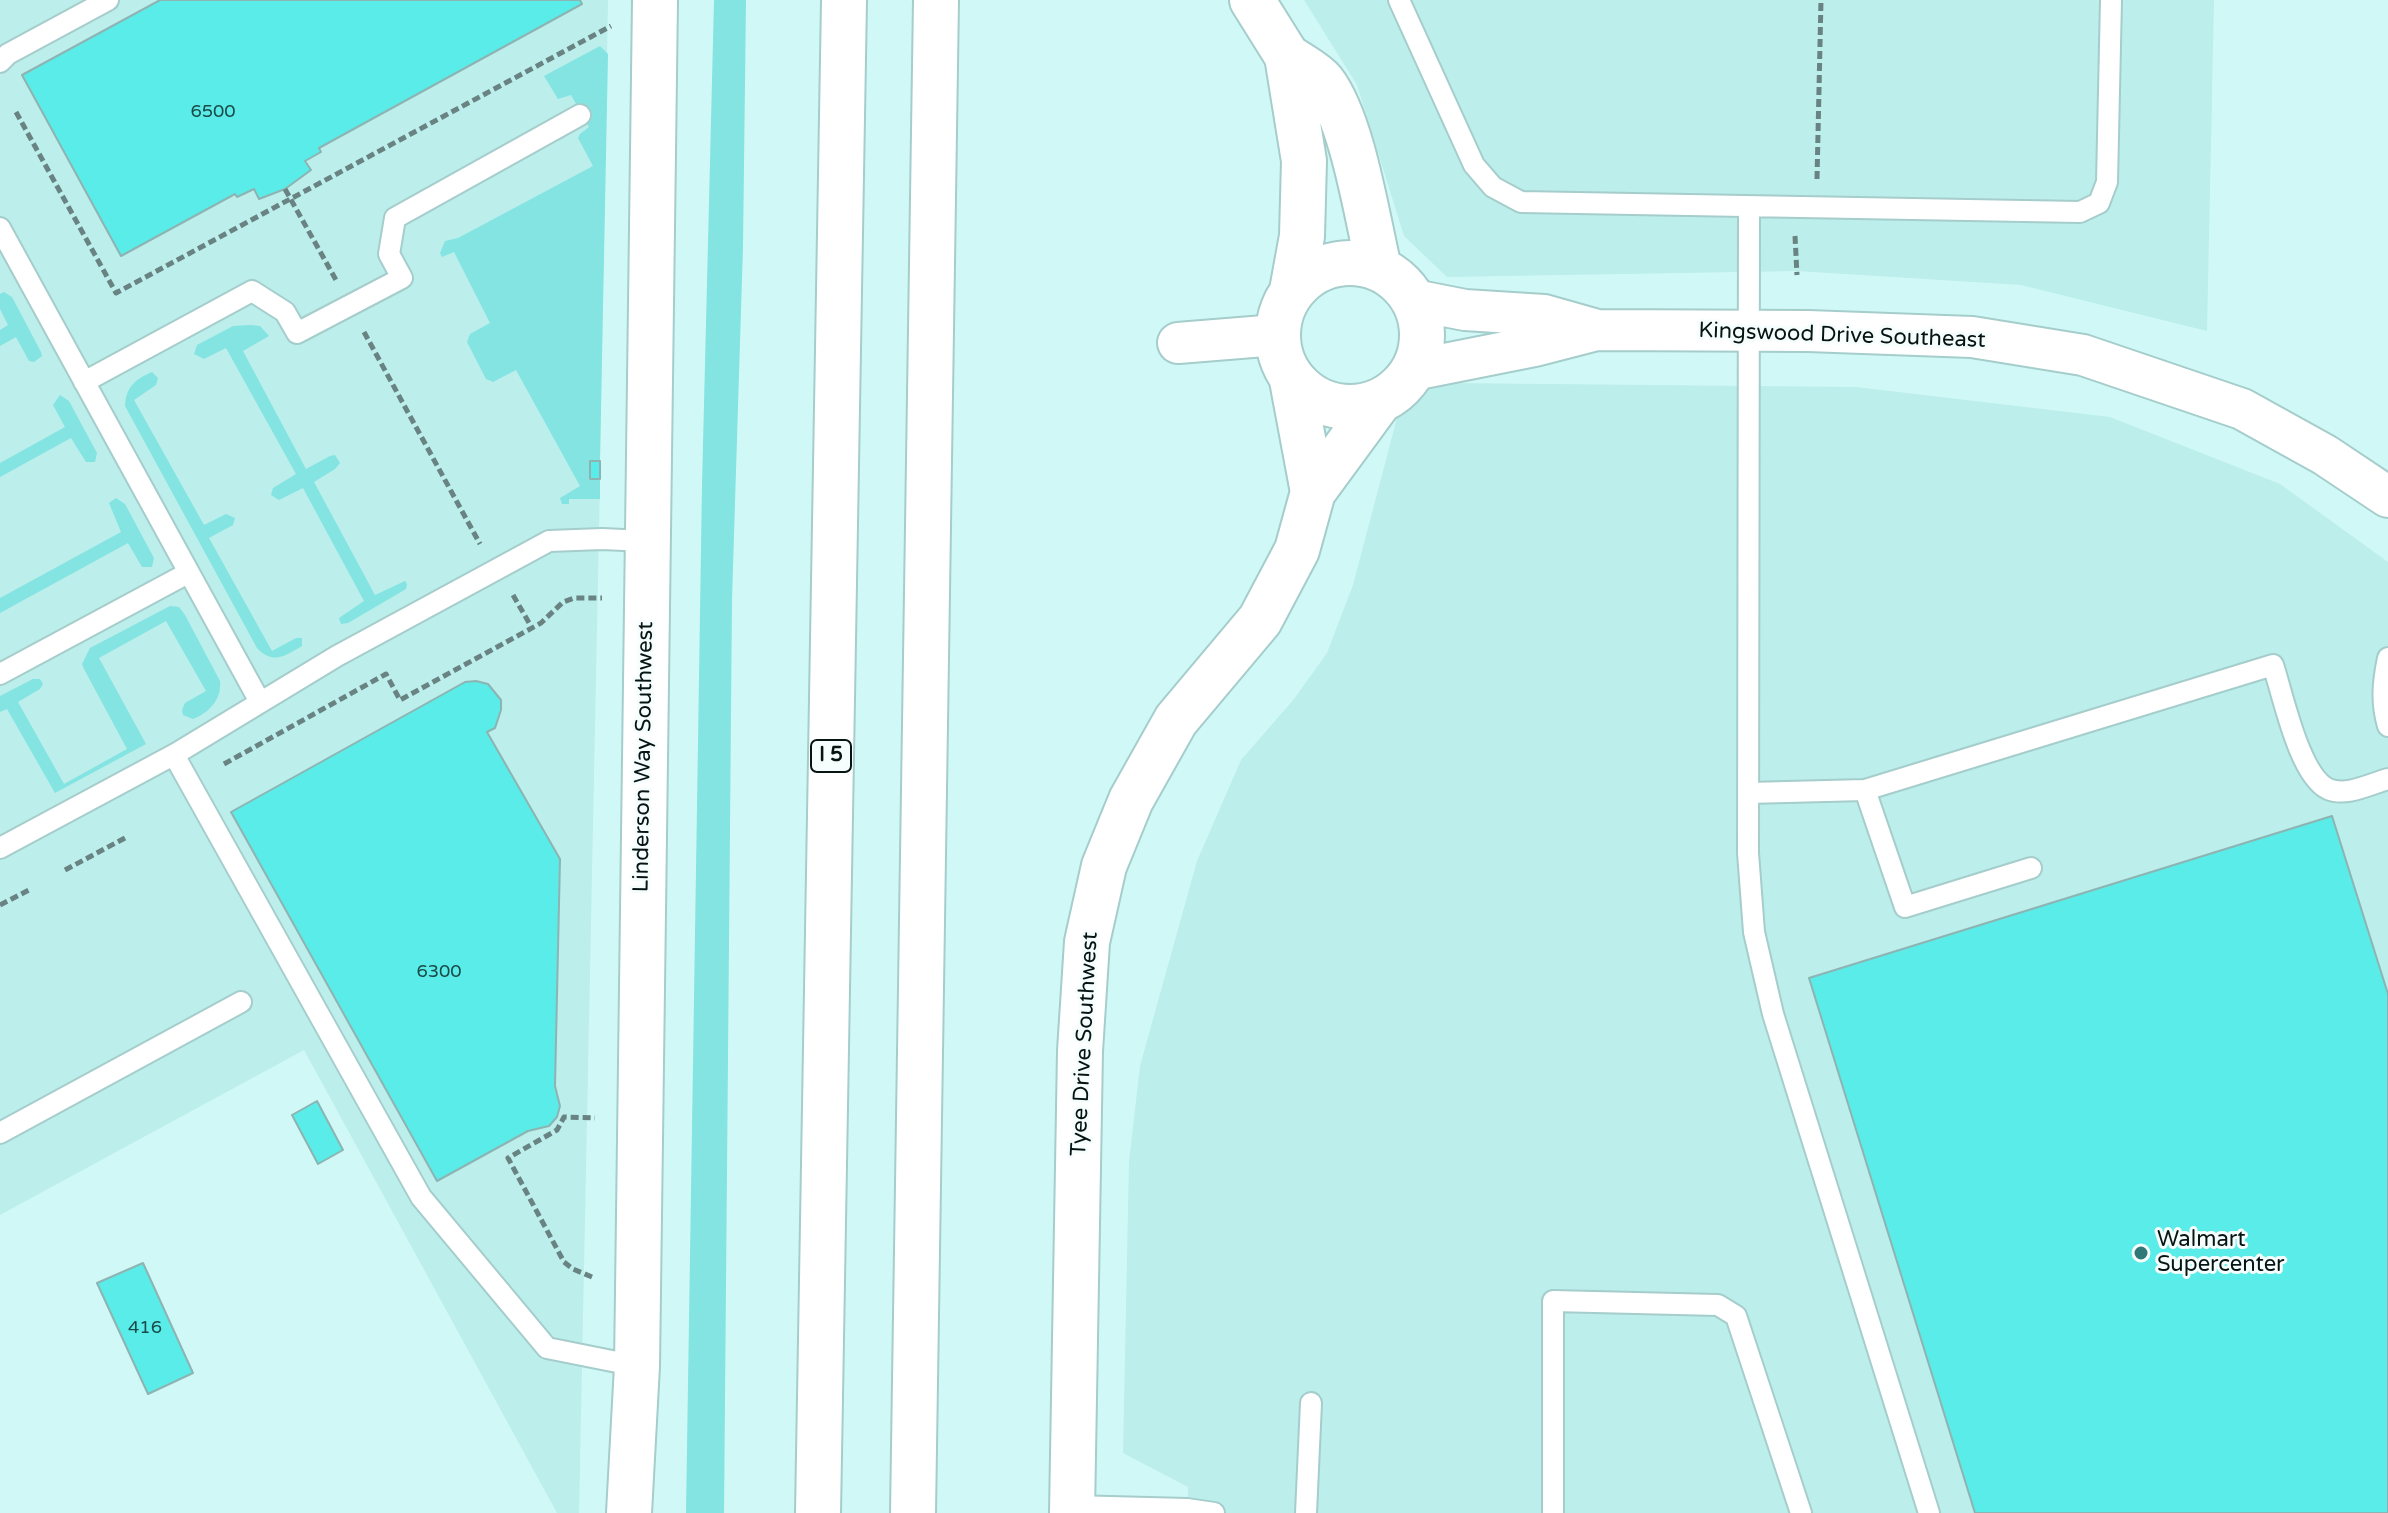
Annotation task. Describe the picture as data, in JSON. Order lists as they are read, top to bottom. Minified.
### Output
{"streets":{"main road":["I 5","Linderson Way Southwest","Tyee Drive Southwest"],"street":["Kingswood Drive Southeast"]},"crossings":[["Kingswood Drive Southeast","Tyee Drive Southwest"]],"places":["Walmart Supercenter"],"house_numbers":["6500","6300","416"]}
